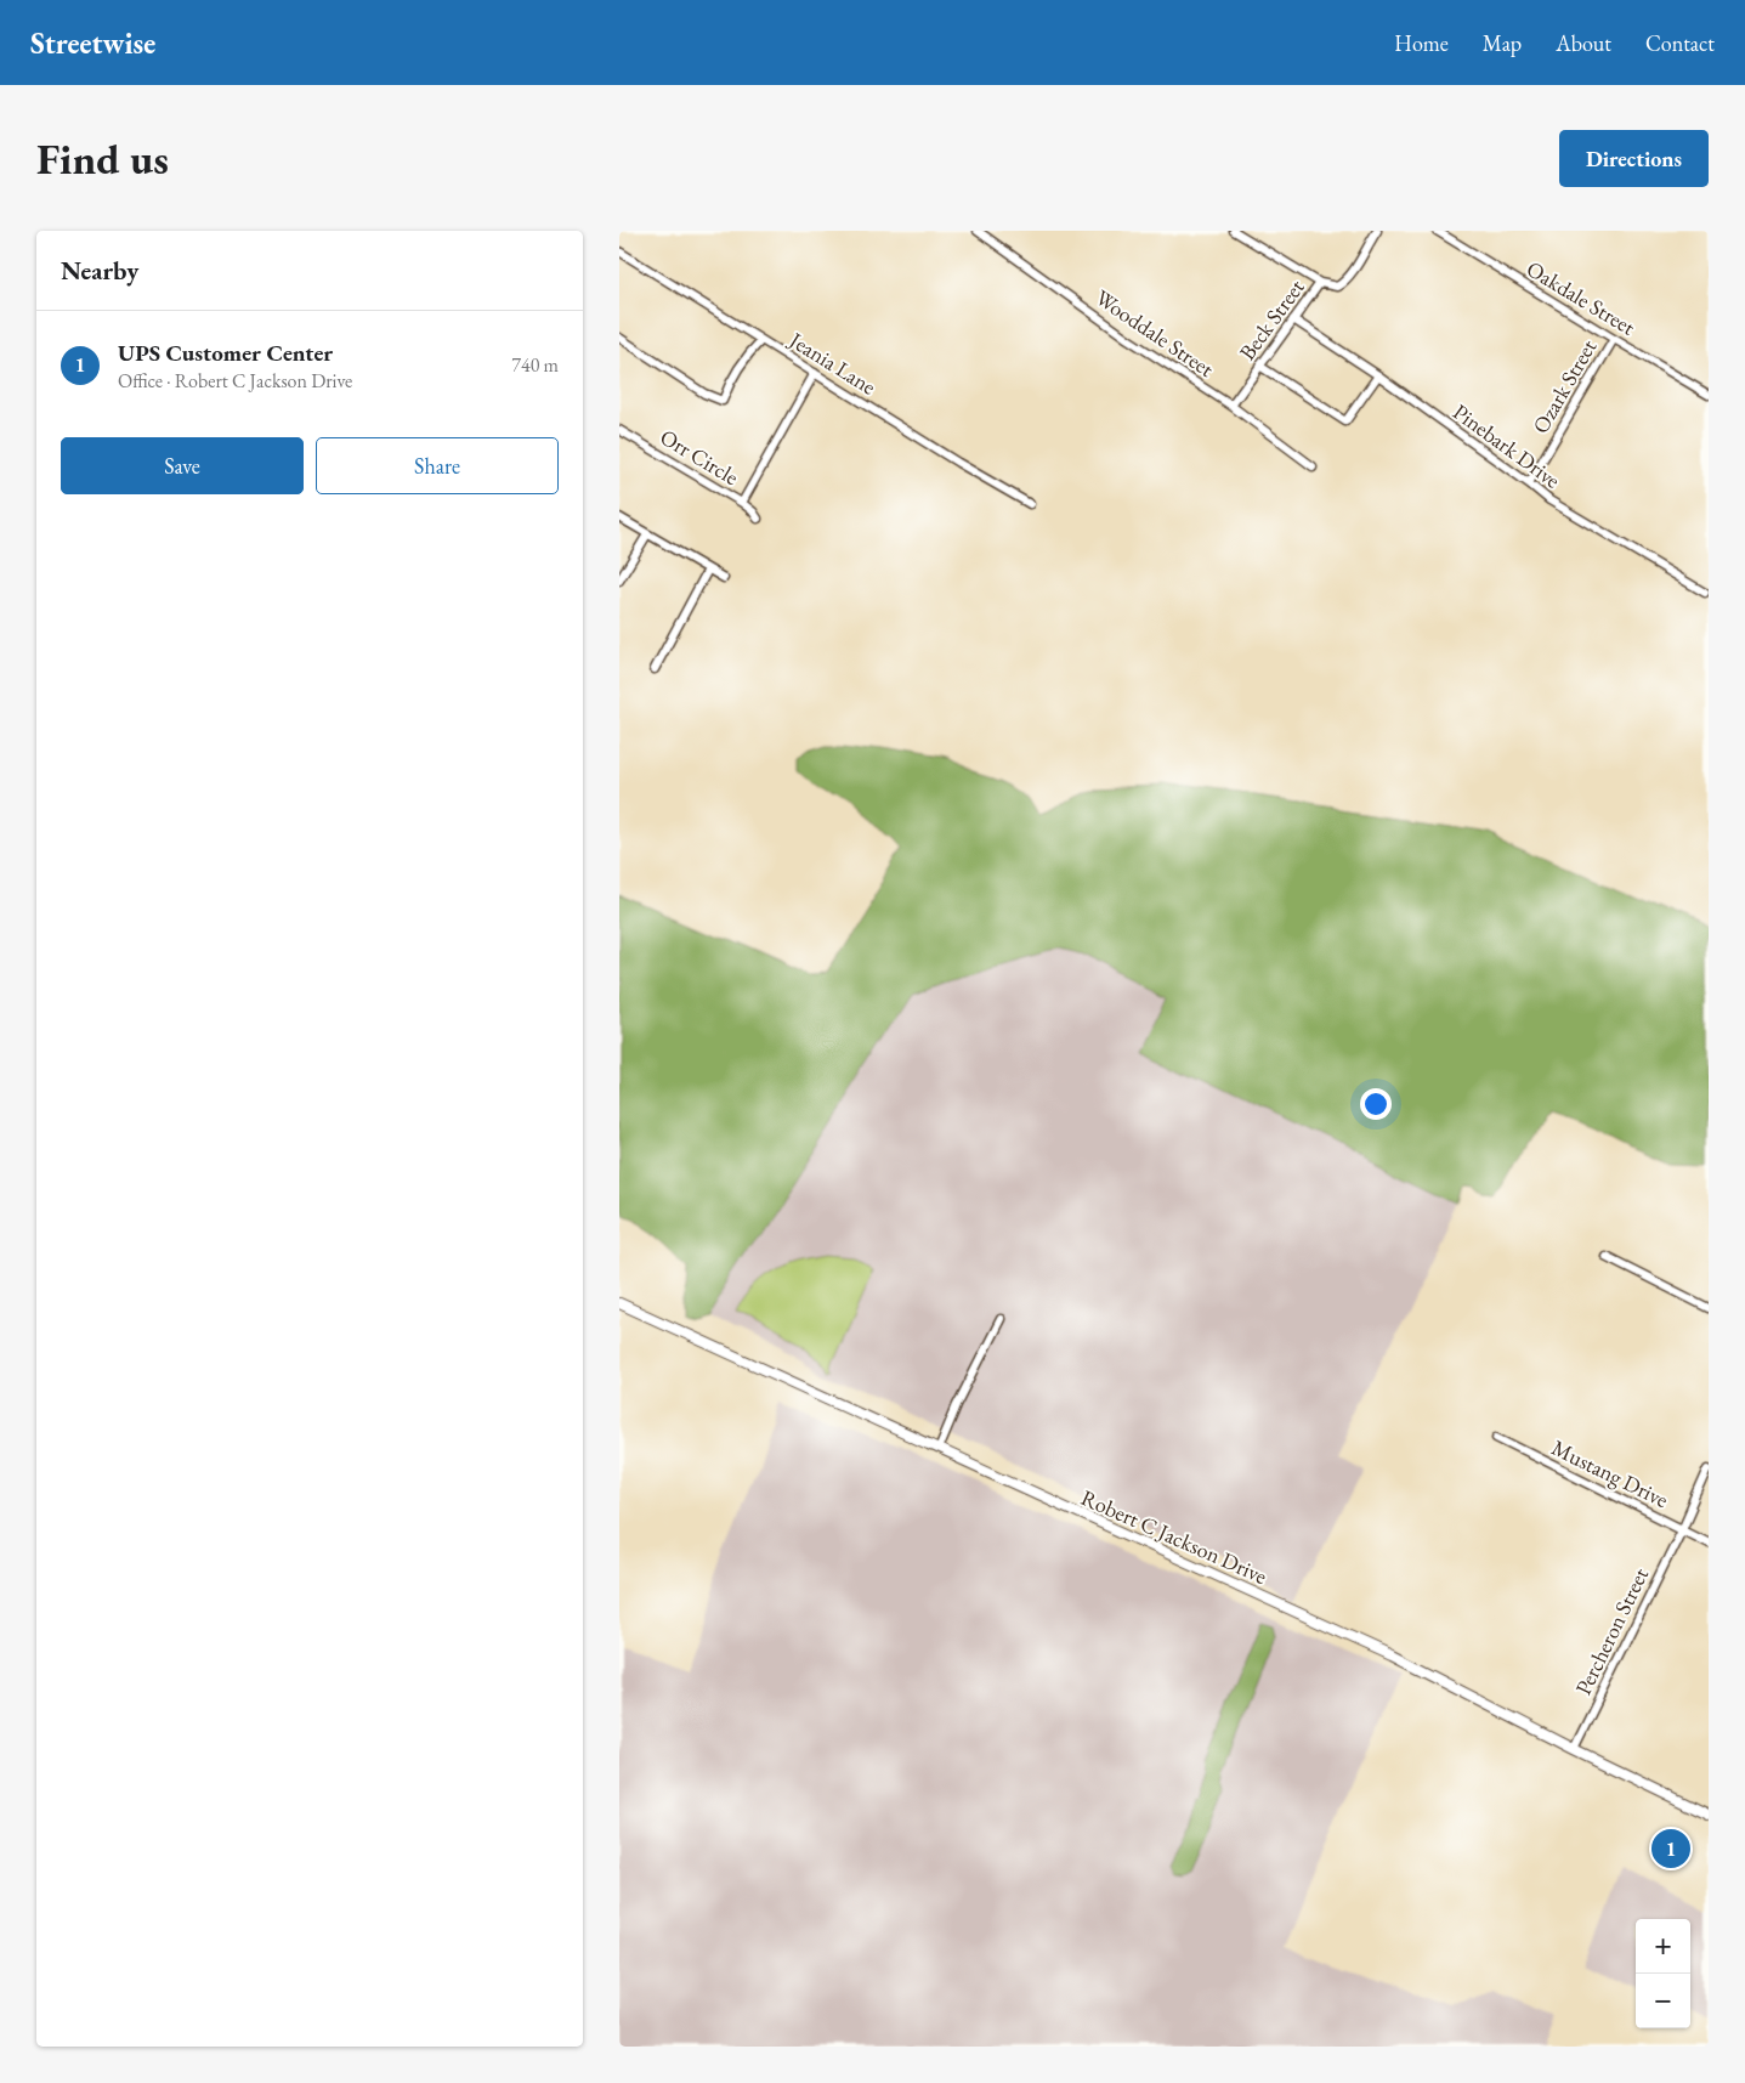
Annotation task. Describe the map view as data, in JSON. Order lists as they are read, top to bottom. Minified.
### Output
{"streets":{"main road":["Robert C Jackson Drive"],"street":["Oakdale Street","Beck Street","Wooddale Street","Jeania Lane","Ozark Street","Pinebark Drive","Orr Circle","Mustang Drive","Percheron Street"]},"crossings":[["Oakdale Street","Ozark Street"],["Beck Street","Wooddale Street"],["Beck Street","Pinebark Drive"],["Ozark Street","Pinebark Drive"],["Mustang Drive","Percheron Street"],["Robert C Jackson Drive","Percheron Street"]],"page":{"header":"Streetwise","nav":["Home","Map","About","Contact"],"buttons":["Directions",["Save","Share"]],"title":"Find us","heading":"Nearby","list":[{"mark":"1","name":"UPS Customer Center","note":"Office · Robert C Jackson Drive","value":"740 m"}],"pins":"1","map_buttons":["+","−"]}}
